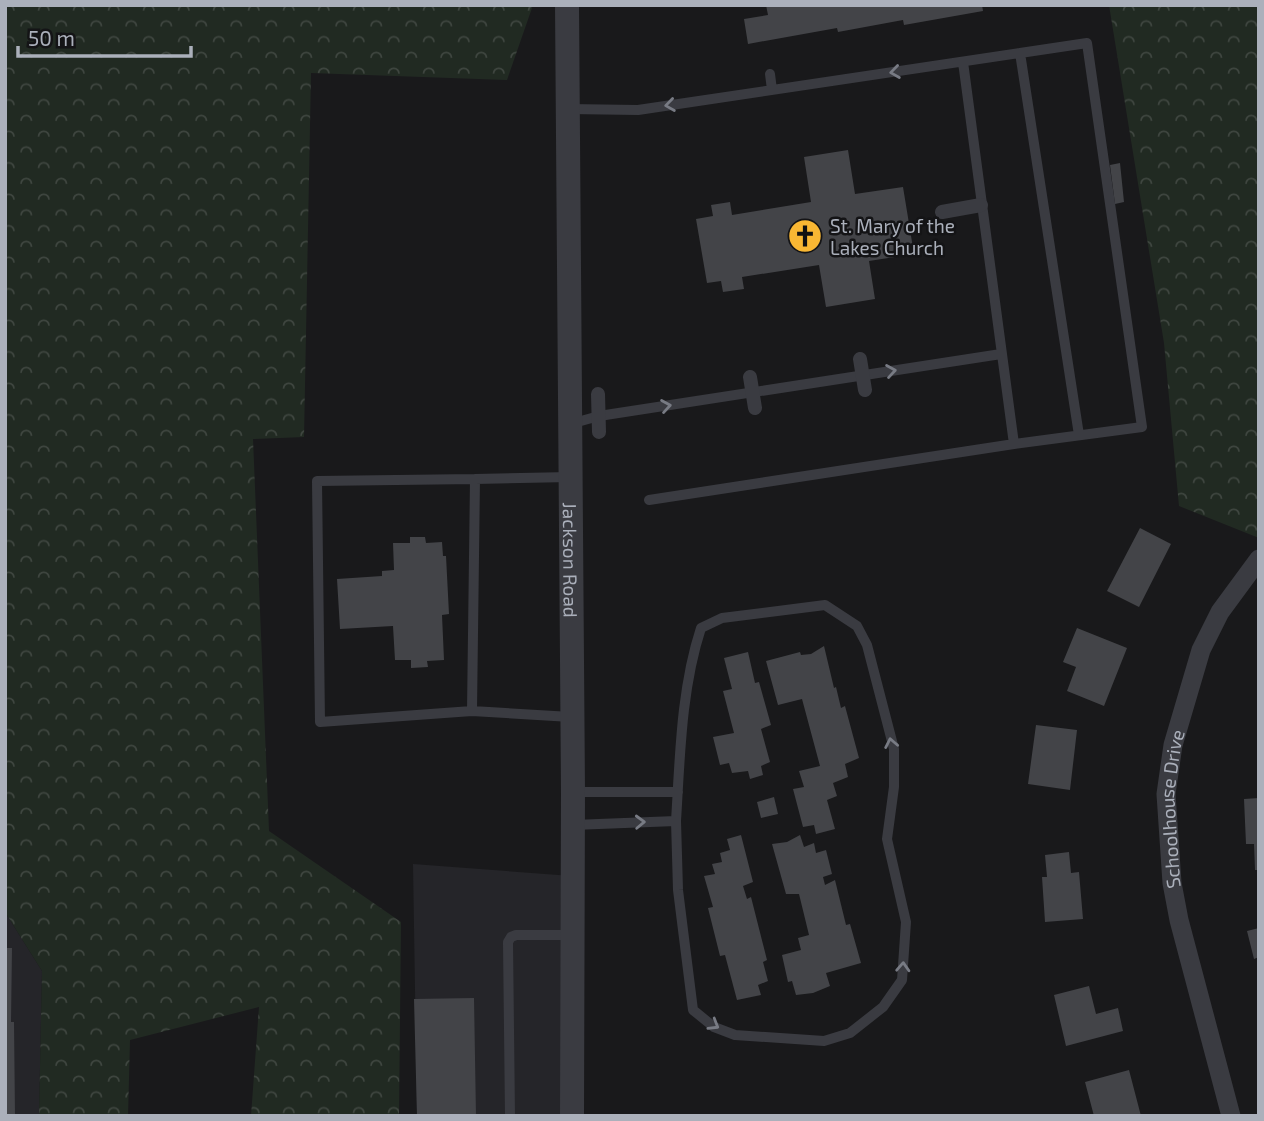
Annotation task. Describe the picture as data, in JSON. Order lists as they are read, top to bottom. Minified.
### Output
{"streets":{"street":["Jackson Road","Schoolhouse Drive"]},"places":{"church":["St. Mary of the Lakes Church"]},"scale_bar":"50 m"}
